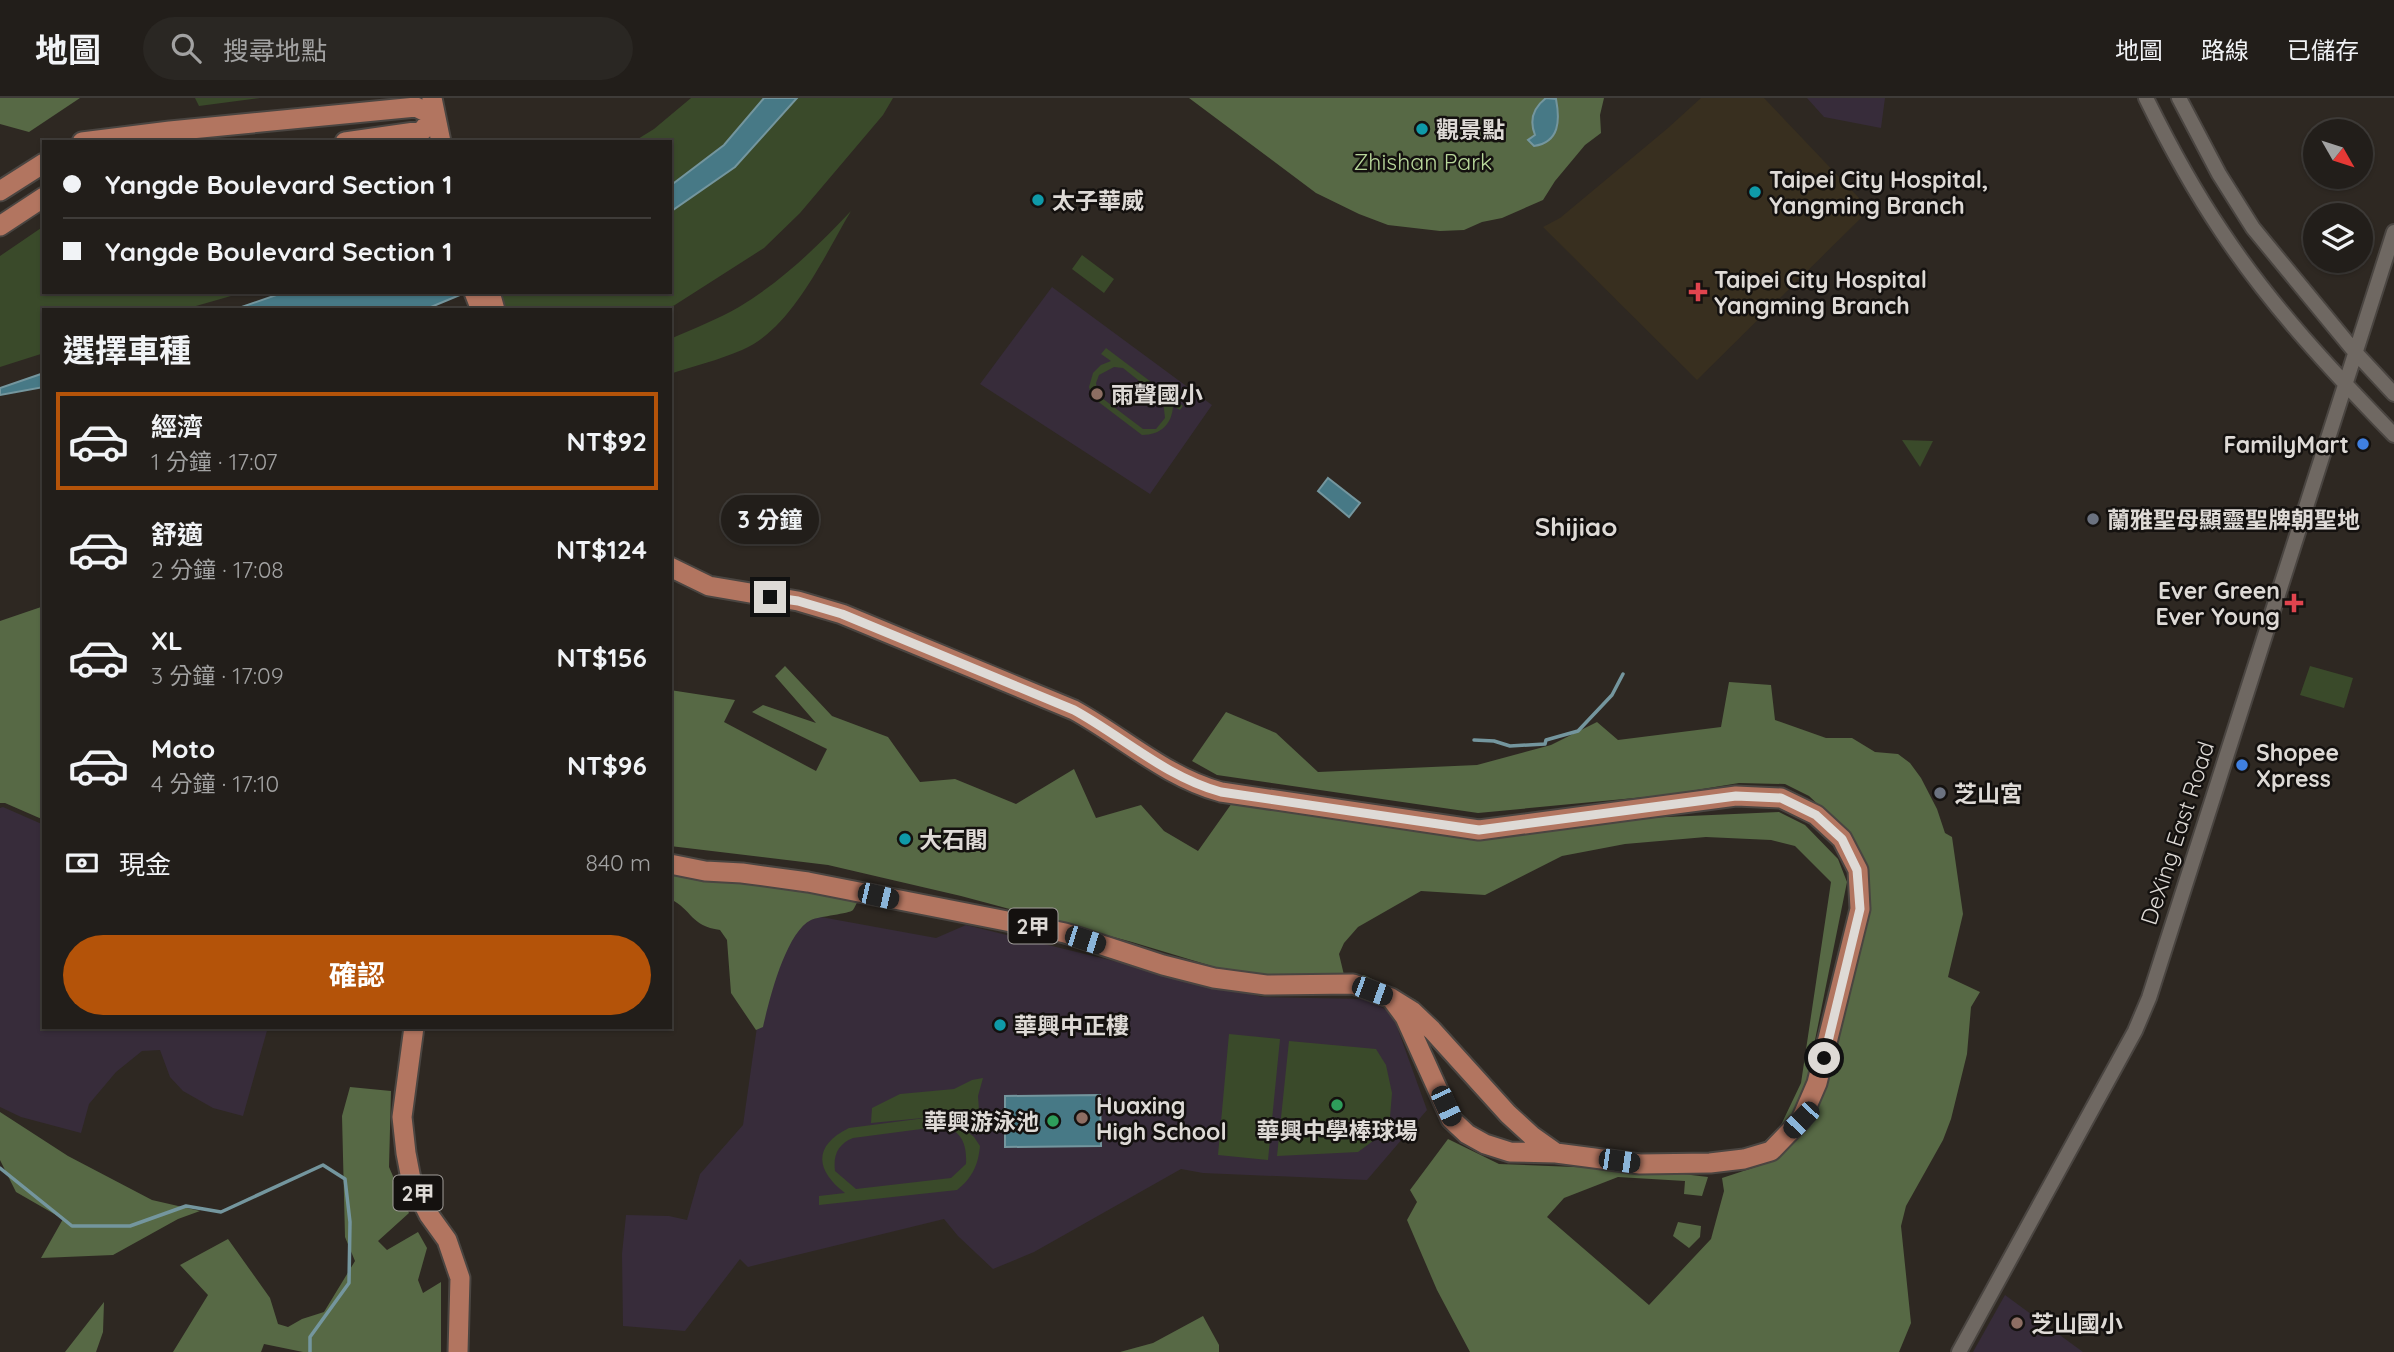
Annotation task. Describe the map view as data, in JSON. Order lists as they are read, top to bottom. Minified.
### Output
{"streets":{"main road":["2甲"],"street":["DeXing East Road"]},"districts":["Shijiao"],"parks":["Zhishan Park"],"places":{"other":["觀景點","Taipei City Hospital, Yangming Branch","太子華威","雨聲國小","FamilyMart","蘭雅聖母顯靈聖牌朝聖地","Shopee Xpress","芝山宮","大石閣","華興中正樓","華興中學棒球場","Huaxing High School","華興游泳池","芝山國小"],"health":["Taipei City Hospital Yangming Branch","Ever Green Ever Young"]},"north":"bottom right","page":{"header":"地圖","search":"搜尋地點","nav":["地圖","路線","已儲存"],"banner":["Yangde Boulevard Section 1","Yangde Boulevard Section 1"],"heading":"選擇車種","list":[{"name":"經濟","note":"1 分鐘 · 17:07","value":"NT$92"},{"name":"舒適","note":"2 分鐘 · 17:08","value":"NT$124"},{"name":"XL","note":"3 分鐘 · 17:09","value":"NT$156"},{"name":"Moto","note":"4 分鐘 · 17:10","value":"NT$96"}],"bubble":"3 分鐘","pay":["現金","840 m"],"buttons":"確認"}}
